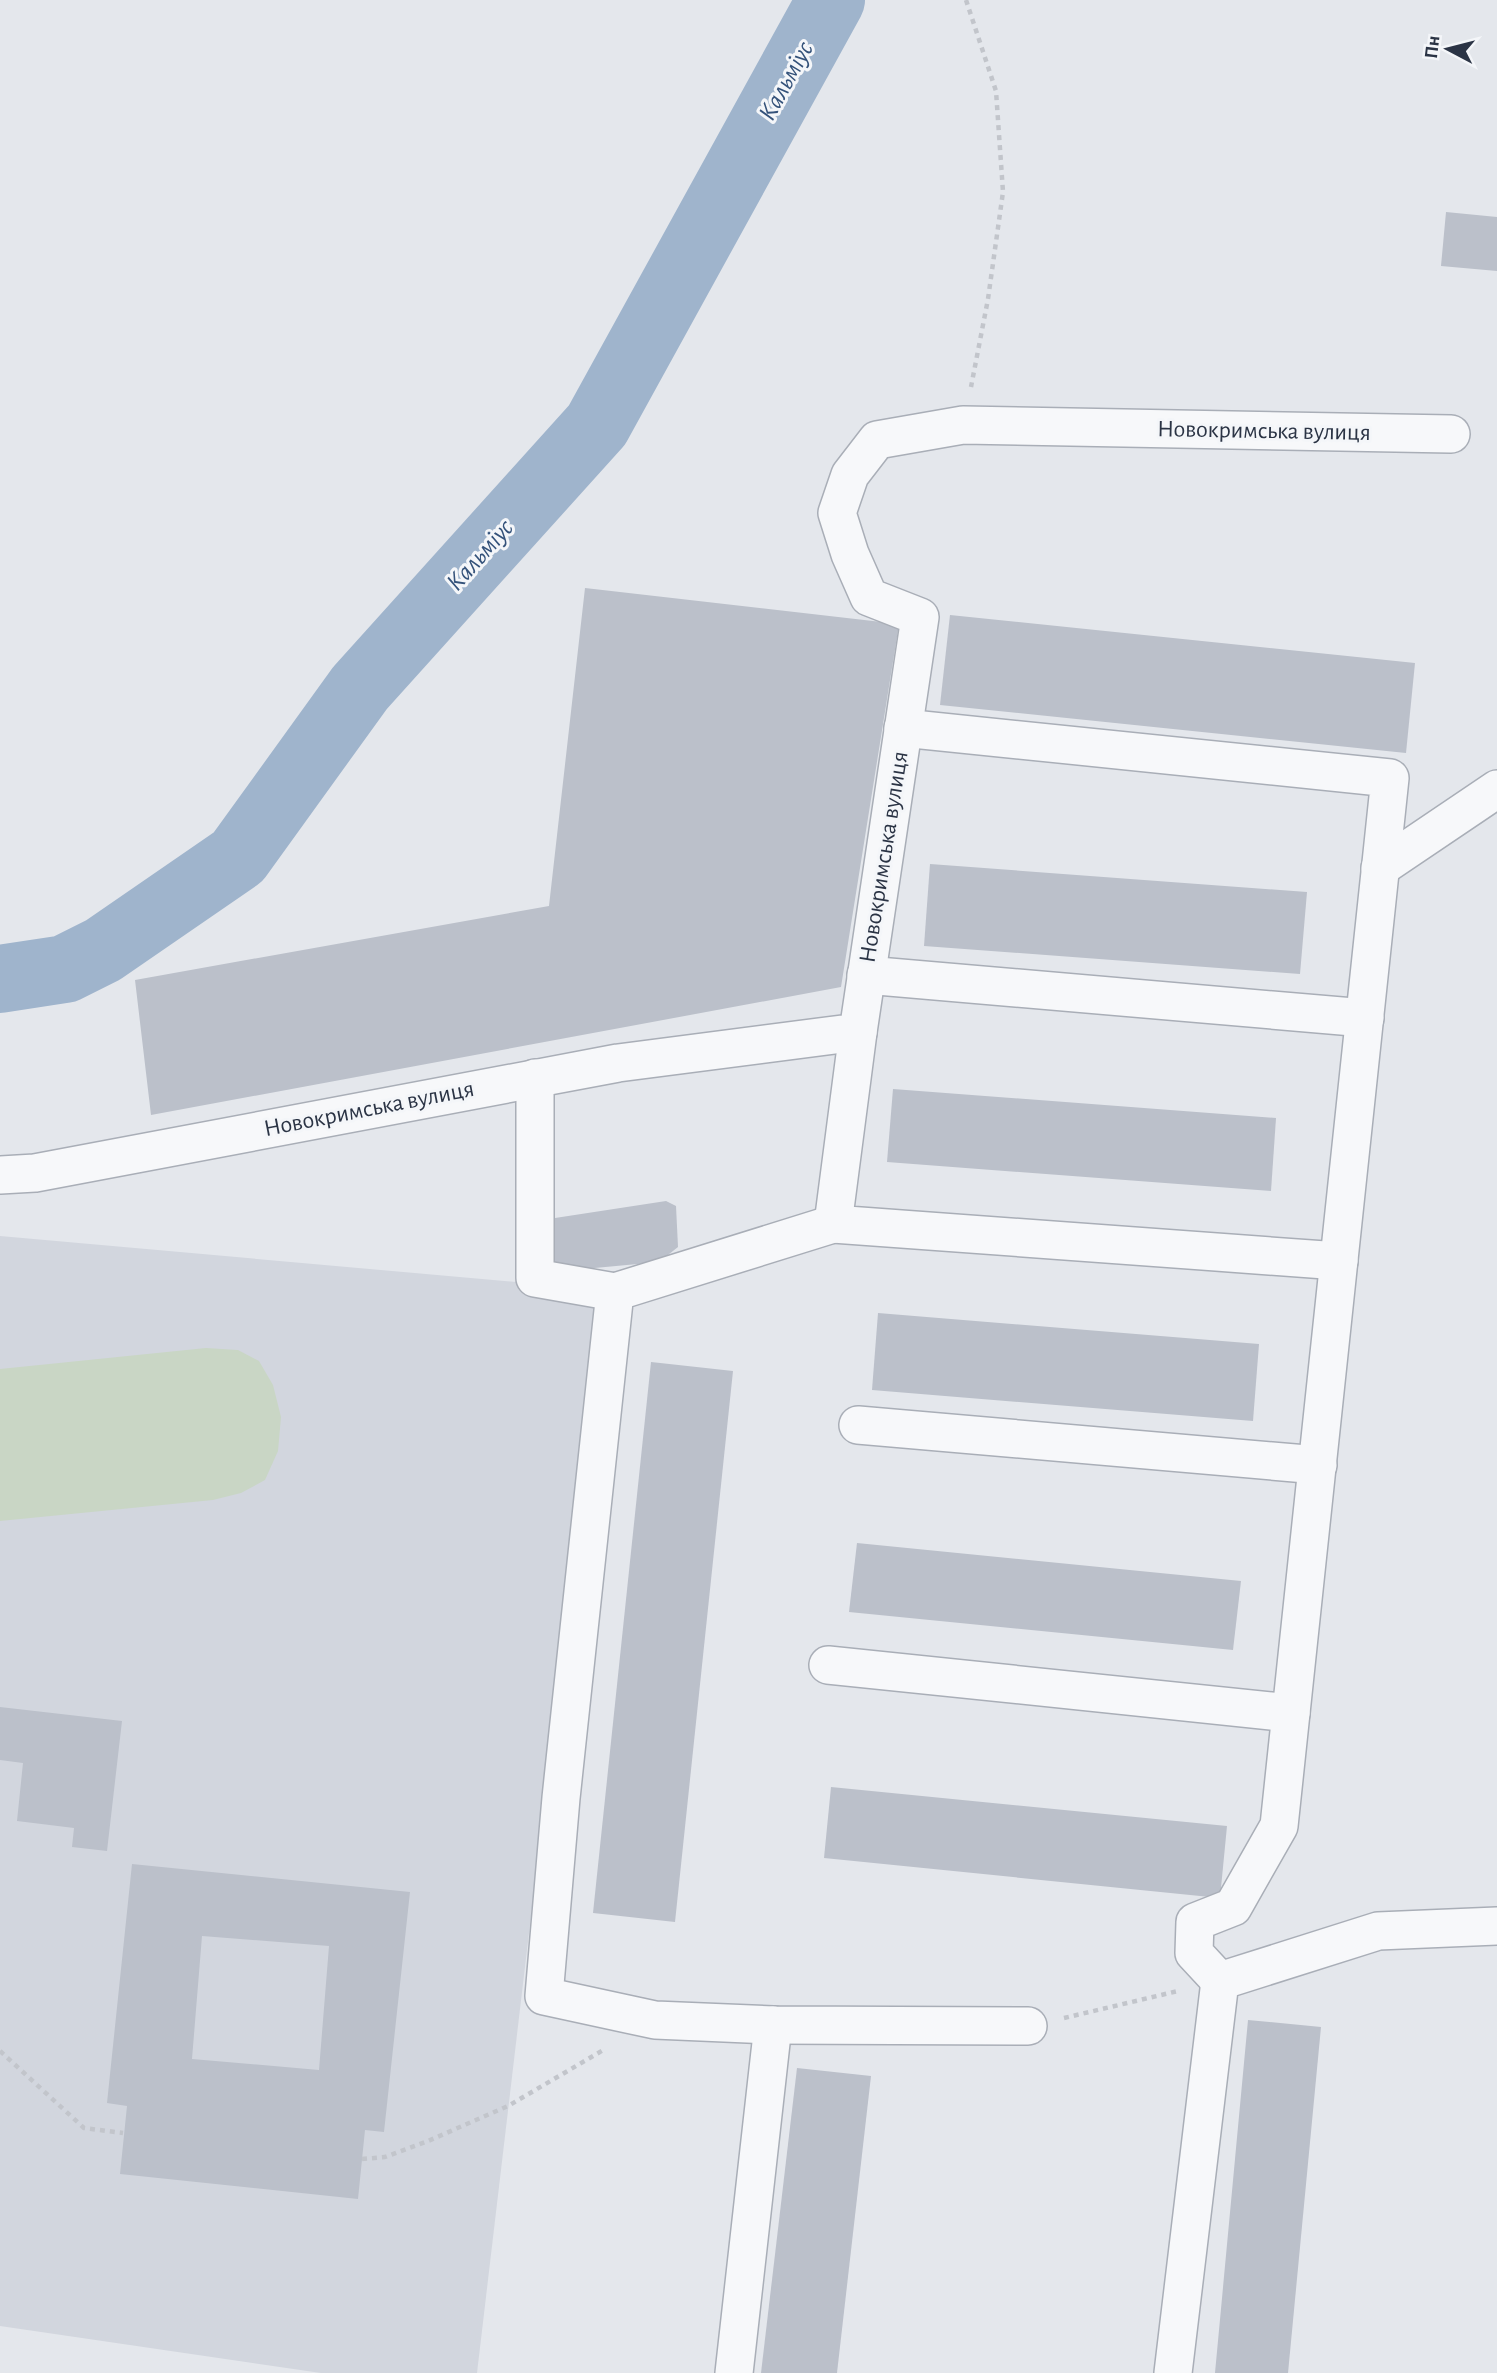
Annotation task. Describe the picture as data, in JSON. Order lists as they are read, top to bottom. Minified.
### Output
{"streets":{"street":["Новокримська вулиця"]},"water":["Кальміус"],"north":"left"}
